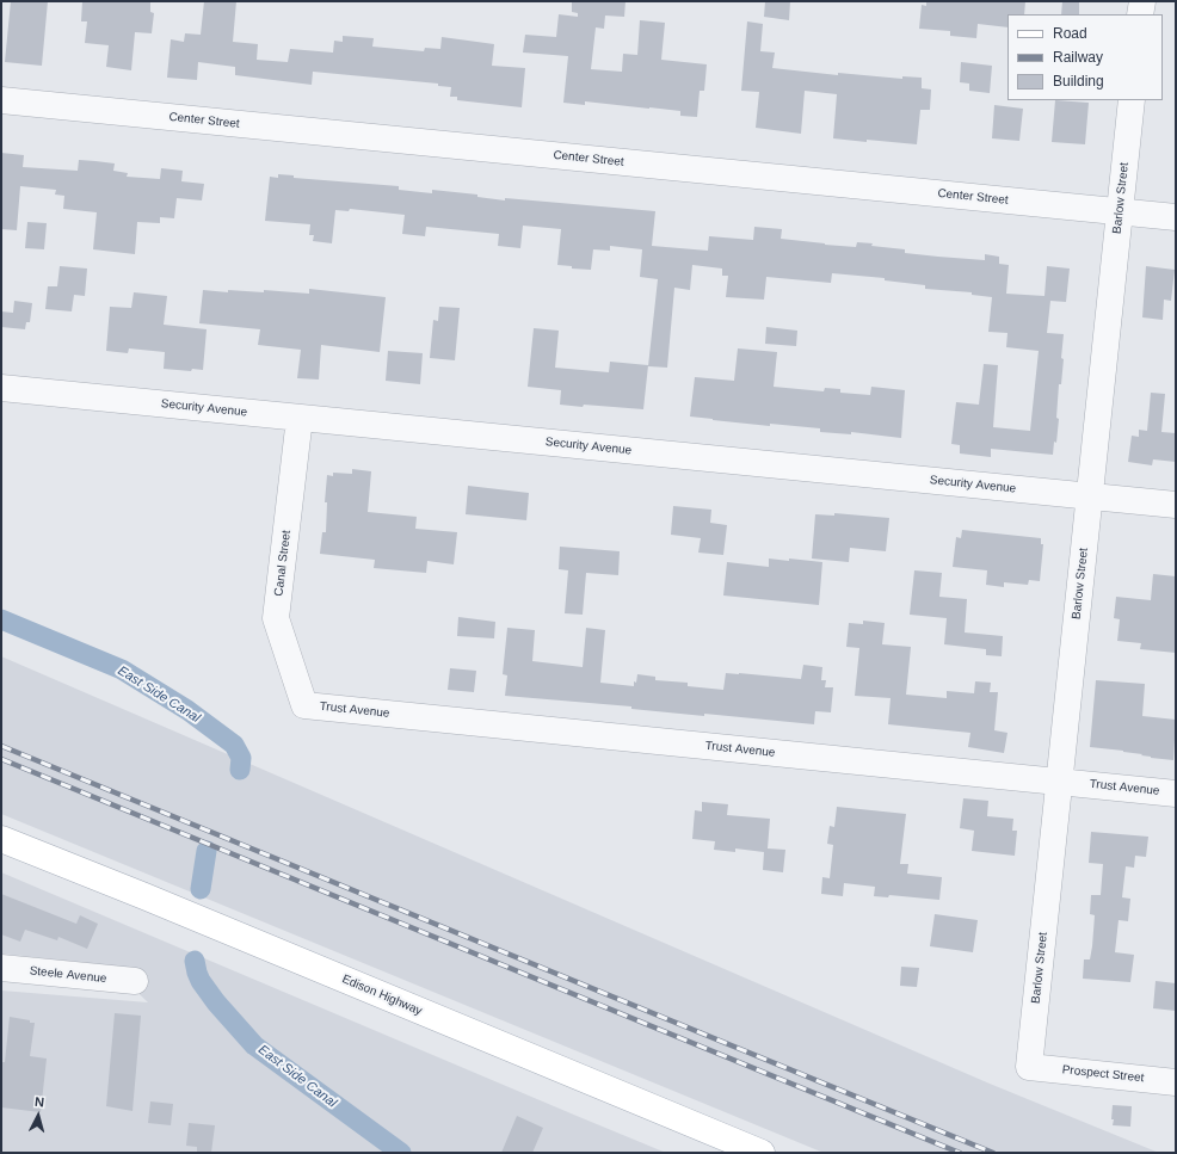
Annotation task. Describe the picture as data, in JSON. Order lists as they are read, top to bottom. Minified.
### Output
{"streets":{"main road":["Edison Highway"],"street":["Center Street","Barlow Street","Security Avenue","Canal Street","Trust Avenue","Steele Avenue","Prospect Street"]},"crossings":[["Center Street","Barlow Street"],["Barlow Street","Security Avenue"],["Barlow Street","Trust Avenue"],["Barlow Street","Prospect Street"],["Security Avenue","Canal Street"],["Canal Street","Trust Avenue"]],"water":["East Side Canal"],"legend":["Road","Railway","Building"],"north":"top"}
